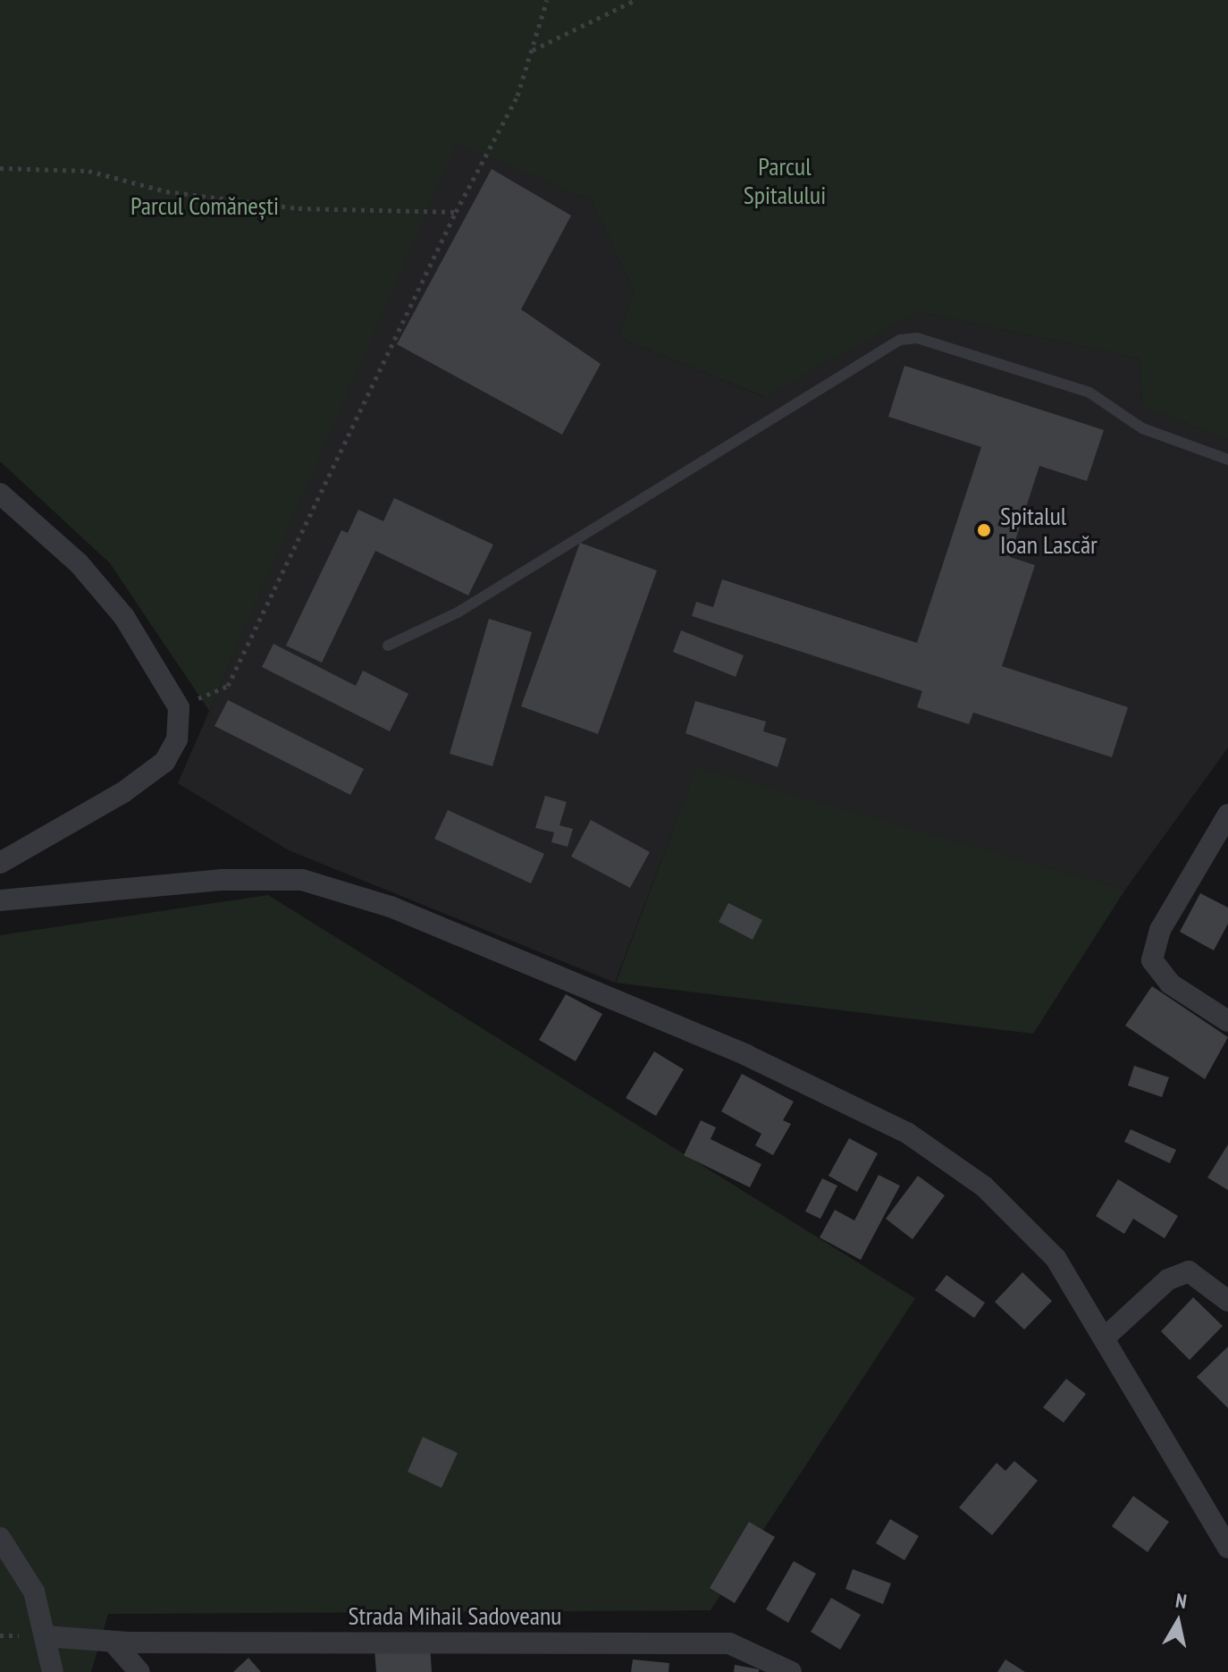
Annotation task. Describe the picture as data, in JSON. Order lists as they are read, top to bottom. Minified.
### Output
{"streets":{"street":["Strada Mihail Sadoveanu"]},"parks":["Parcul Spitalului","Parcul Comănești"],"places":["Spitalul Ioan Lascăr"],"north":"top"}
